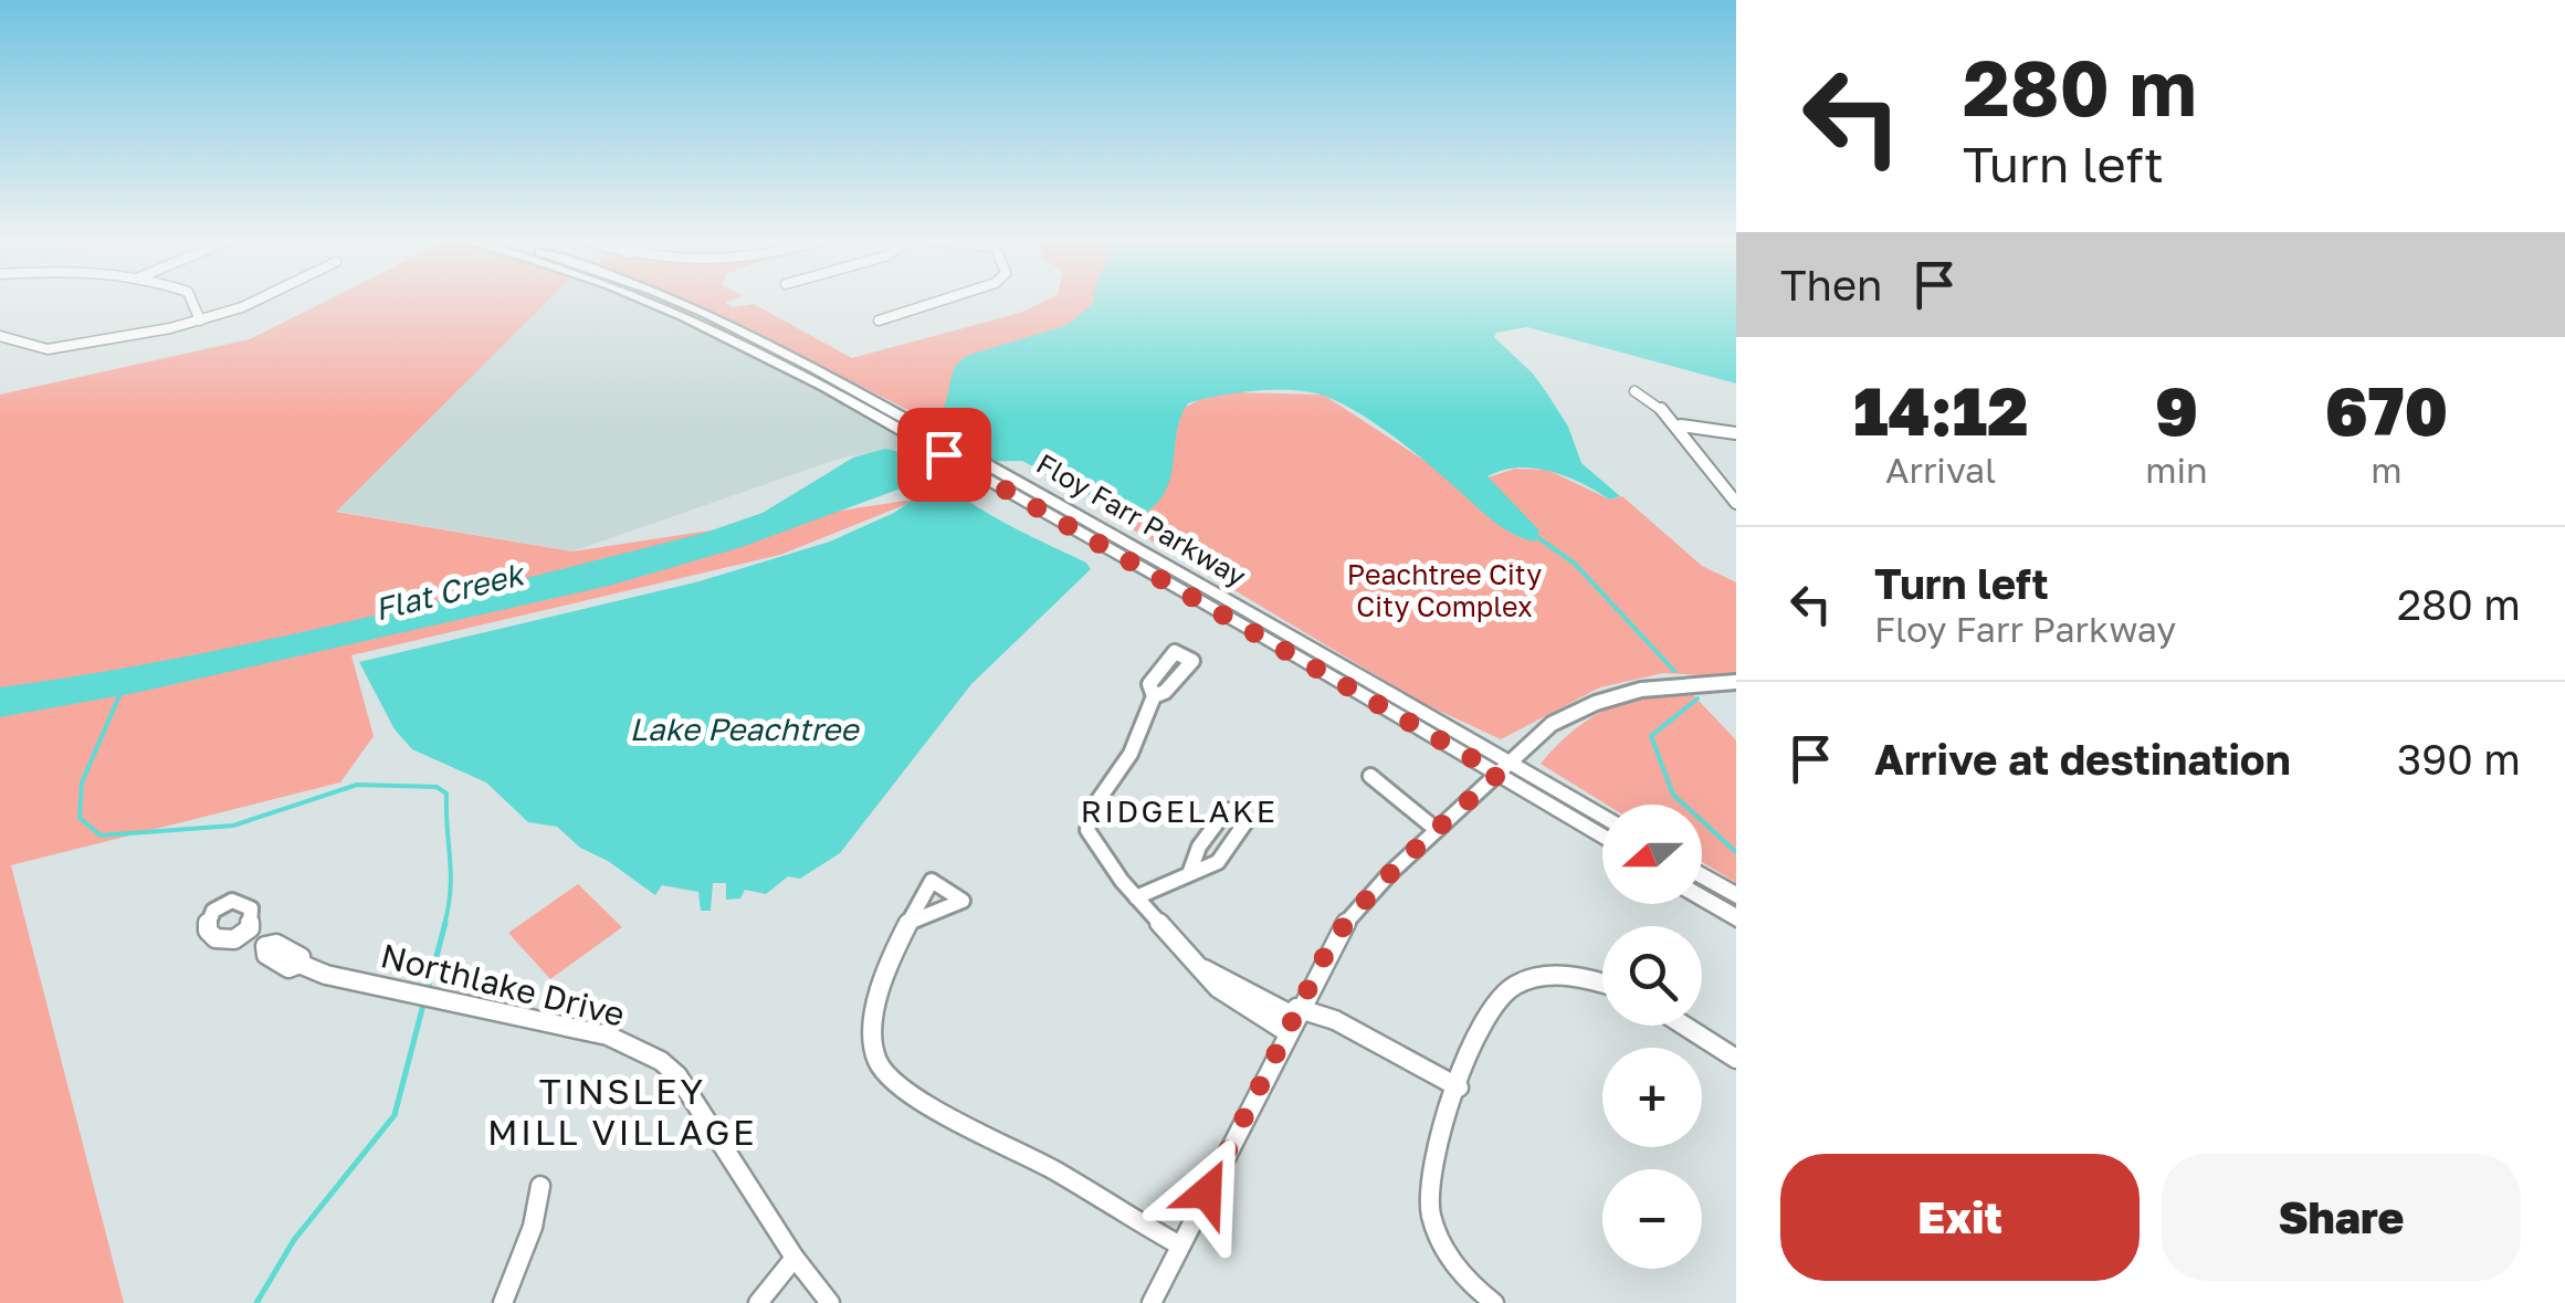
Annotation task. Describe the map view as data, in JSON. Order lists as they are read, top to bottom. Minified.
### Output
{"streets":{"main road":["Floy Farr Parkway"],"street":["Northlake Drive"]},"districts":["RIDGELAKE","TINSLEY MILL VILLAGE"],"water":["Flat Creek","Lake Peachtree"],"parks":["Peachtree City City Complex"],"north":"left","page":{"turn":["280 m","Turn left"],"then":"Then","eta":["14:12","Arrival","9","min","670","m"],"list":[{"name":"Turn left","note":"Floy Farr Parkway","value":"280 m"},{"name":"Arrive at destination","value":"390 m"}],"map_buttons":["+","−"],"buttons":["Exit","Share"]}}
